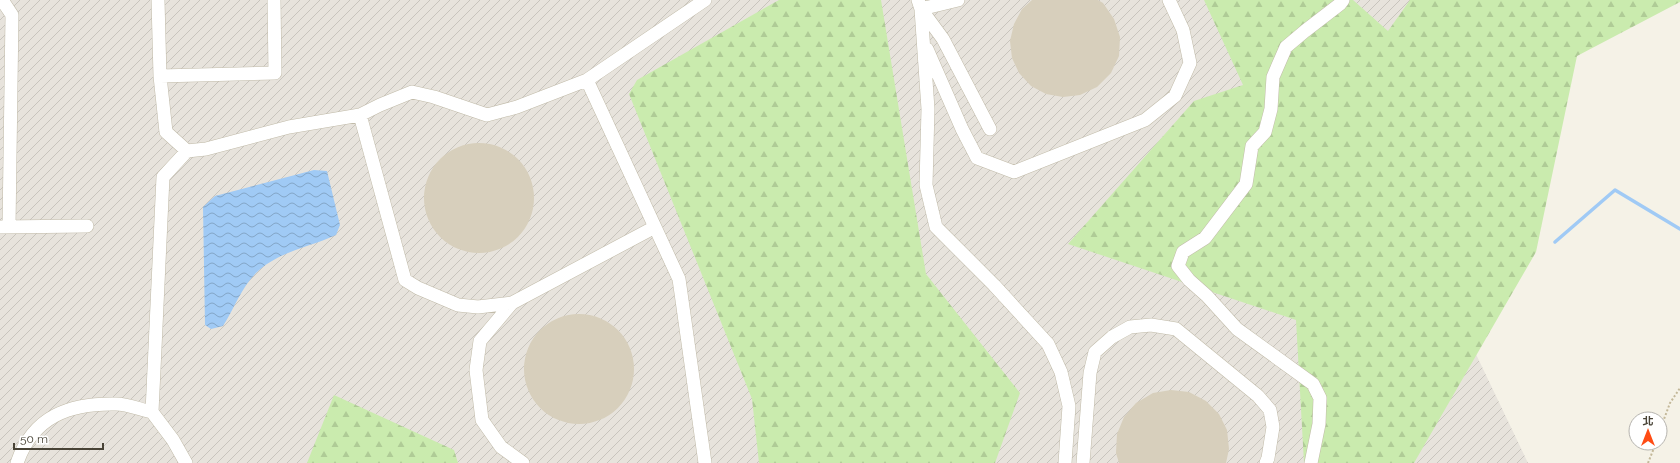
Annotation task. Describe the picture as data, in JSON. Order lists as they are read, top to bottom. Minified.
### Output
{"scale_bar":"50 m","north":"top"}
